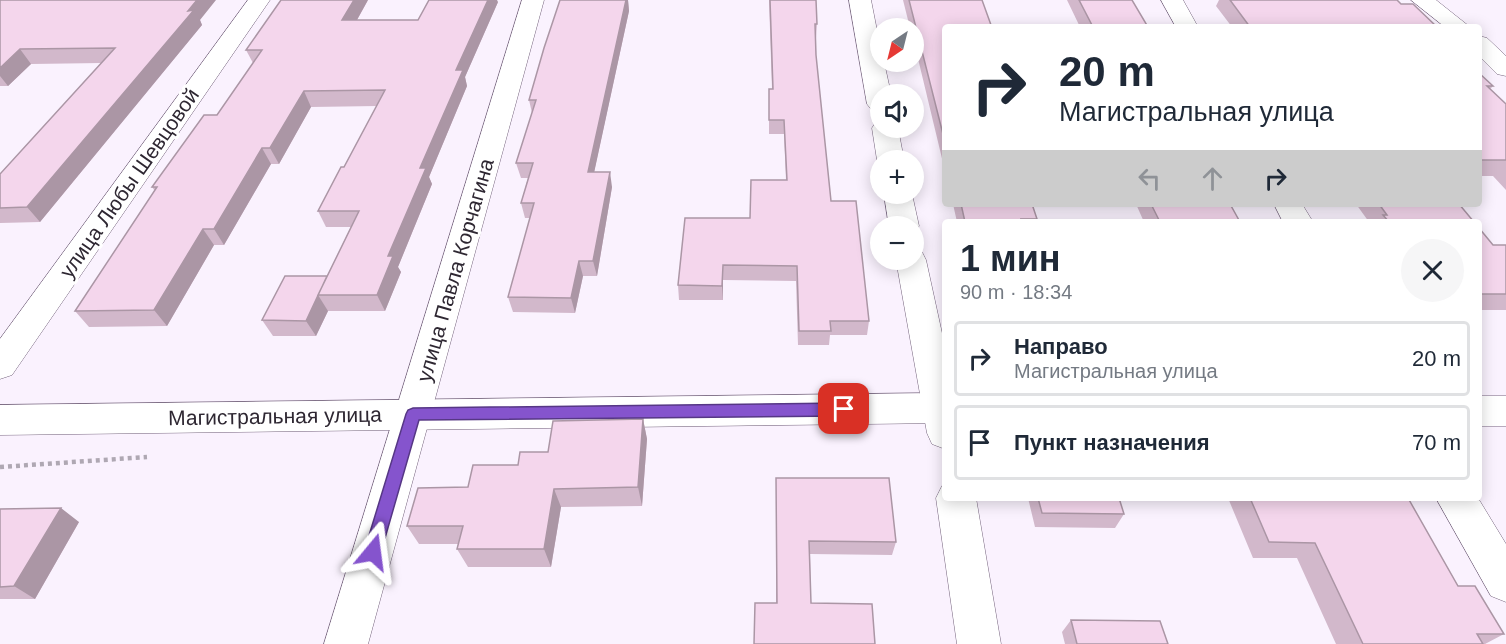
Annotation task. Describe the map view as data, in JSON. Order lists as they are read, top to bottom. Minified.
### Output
{"streets":{"street":["улица Любы Шевцовой","улица Павла Корчагина","Магистральная улица"]},"crossings":[["улица Павла Корчагина","Магистральная улица"]],"north":"bottom left","page":{"map_buttons":["+","−"],"turn":["20 m","Магистральная улица"],"heading":["1 мин","90 m · 18:34"],"list":[{"name":"Направо","note":"Магистральная улица","value":"20 m"},{"name":"Пункт назначения","value":"70 m"}]}}
